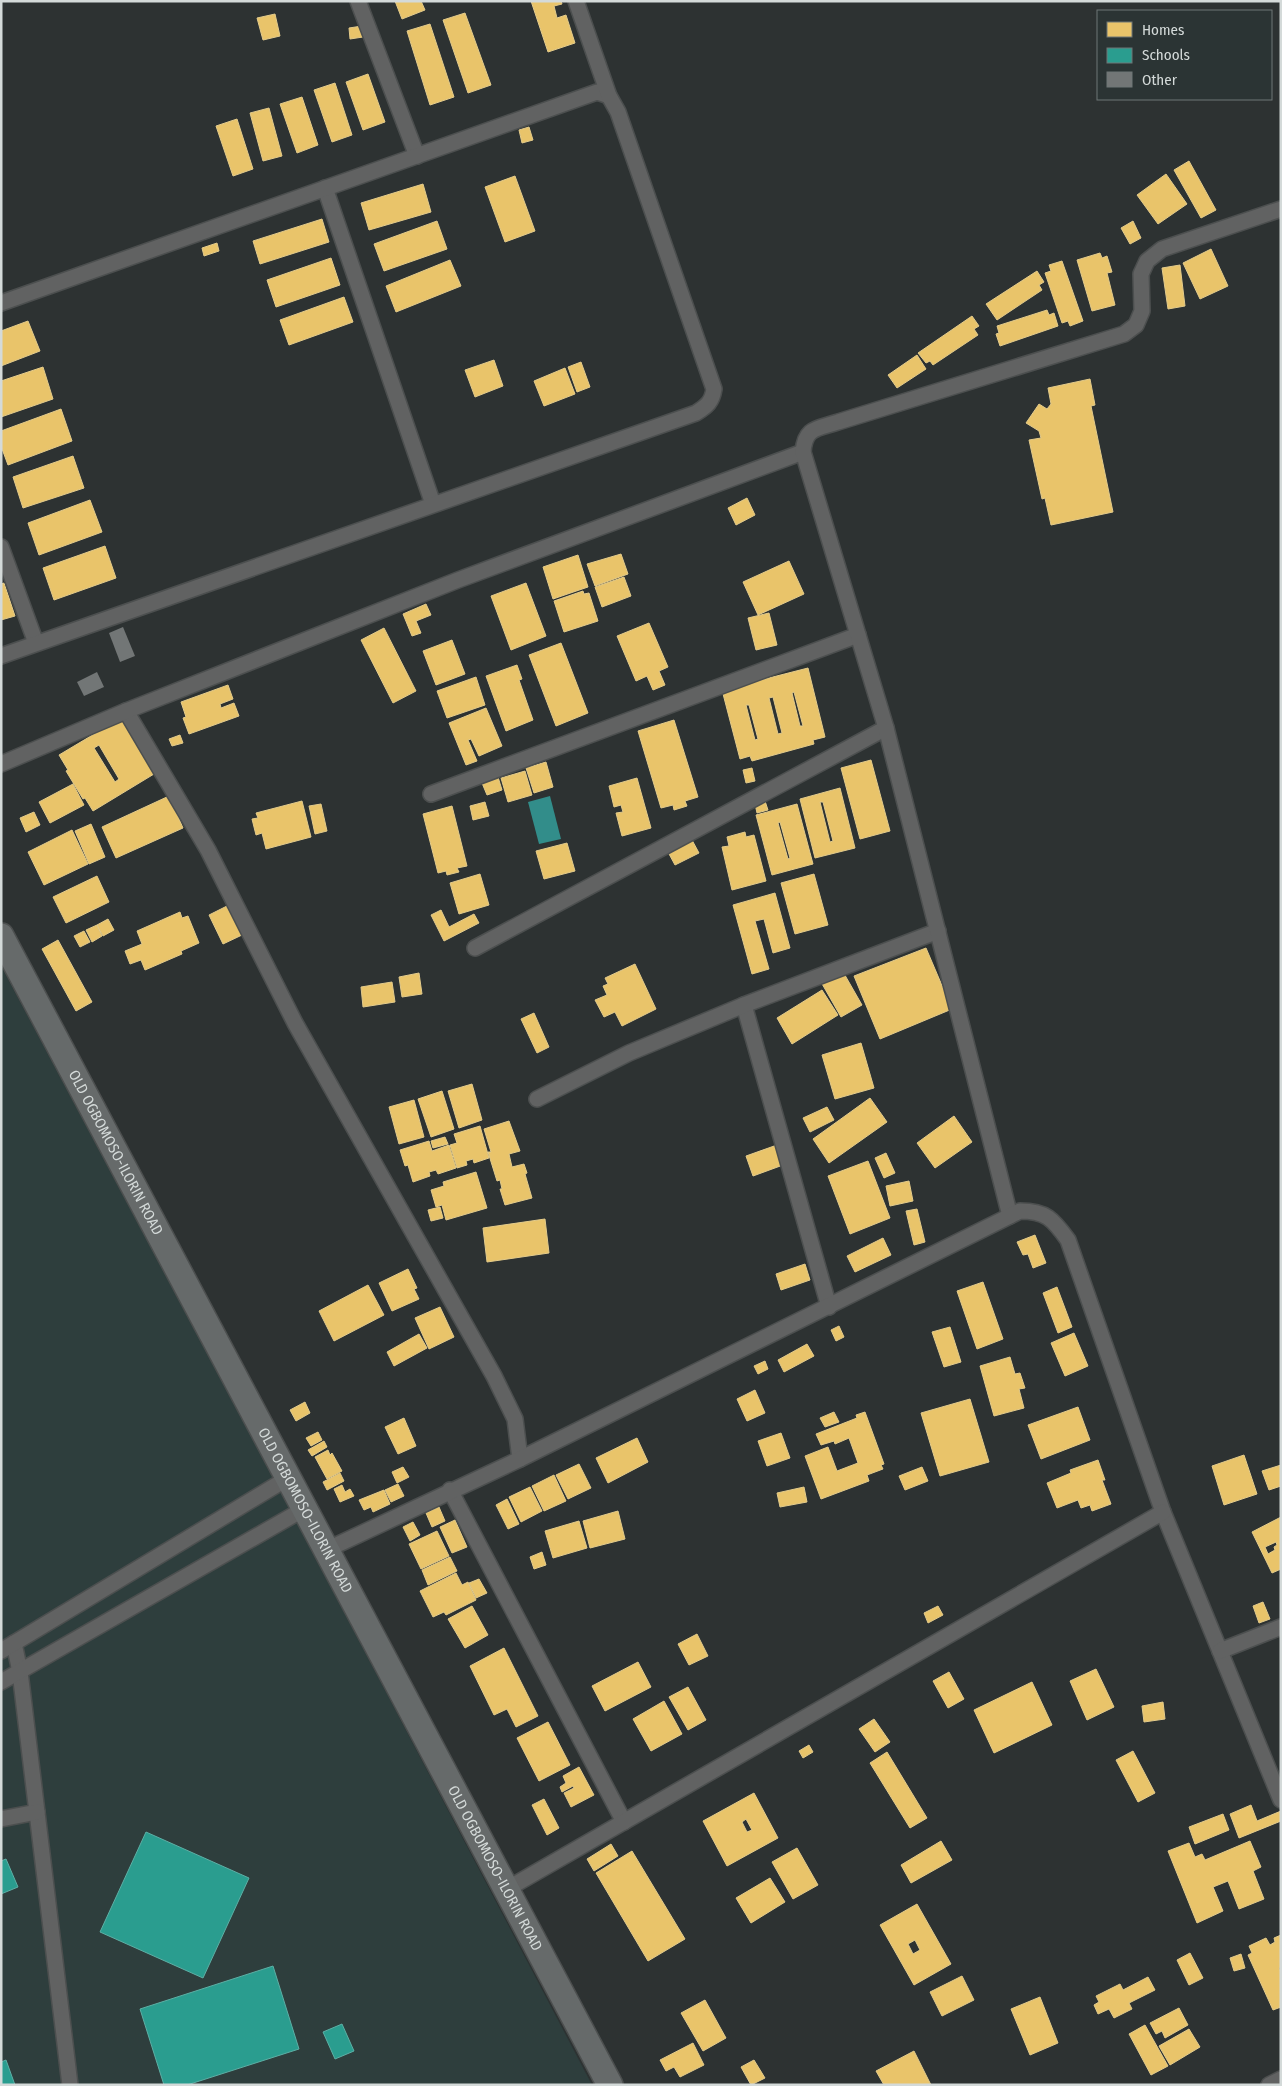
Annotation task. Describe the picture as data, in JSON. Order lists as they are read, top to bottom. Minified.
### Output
{"streets":{"highway":["OLD OGBOMOSO-ILORIN ROAD"]},"legend":["Homes","Schools","Other"]}
